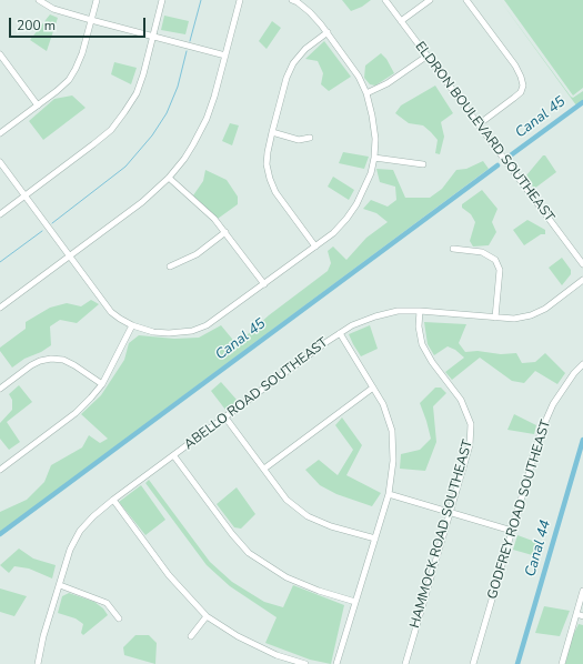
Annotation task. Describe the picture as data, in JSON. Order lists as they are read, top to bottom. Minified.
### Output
{"streets":{"street":["ELDRON BOULEVARD SOUTHEAST","ABELLO ROAD SOUTHEAST","GODFREY ROAD SOUTHEAST","HAMMOCK ROAD SOUTHEAST"]},"crossings":[["ABELLO ROAD SOUTHEAST","HAMMOCK ROAD SOUTHEAST"]],"water":["Canal 45","Canal 44"],"scale_bar":"200 m"}
